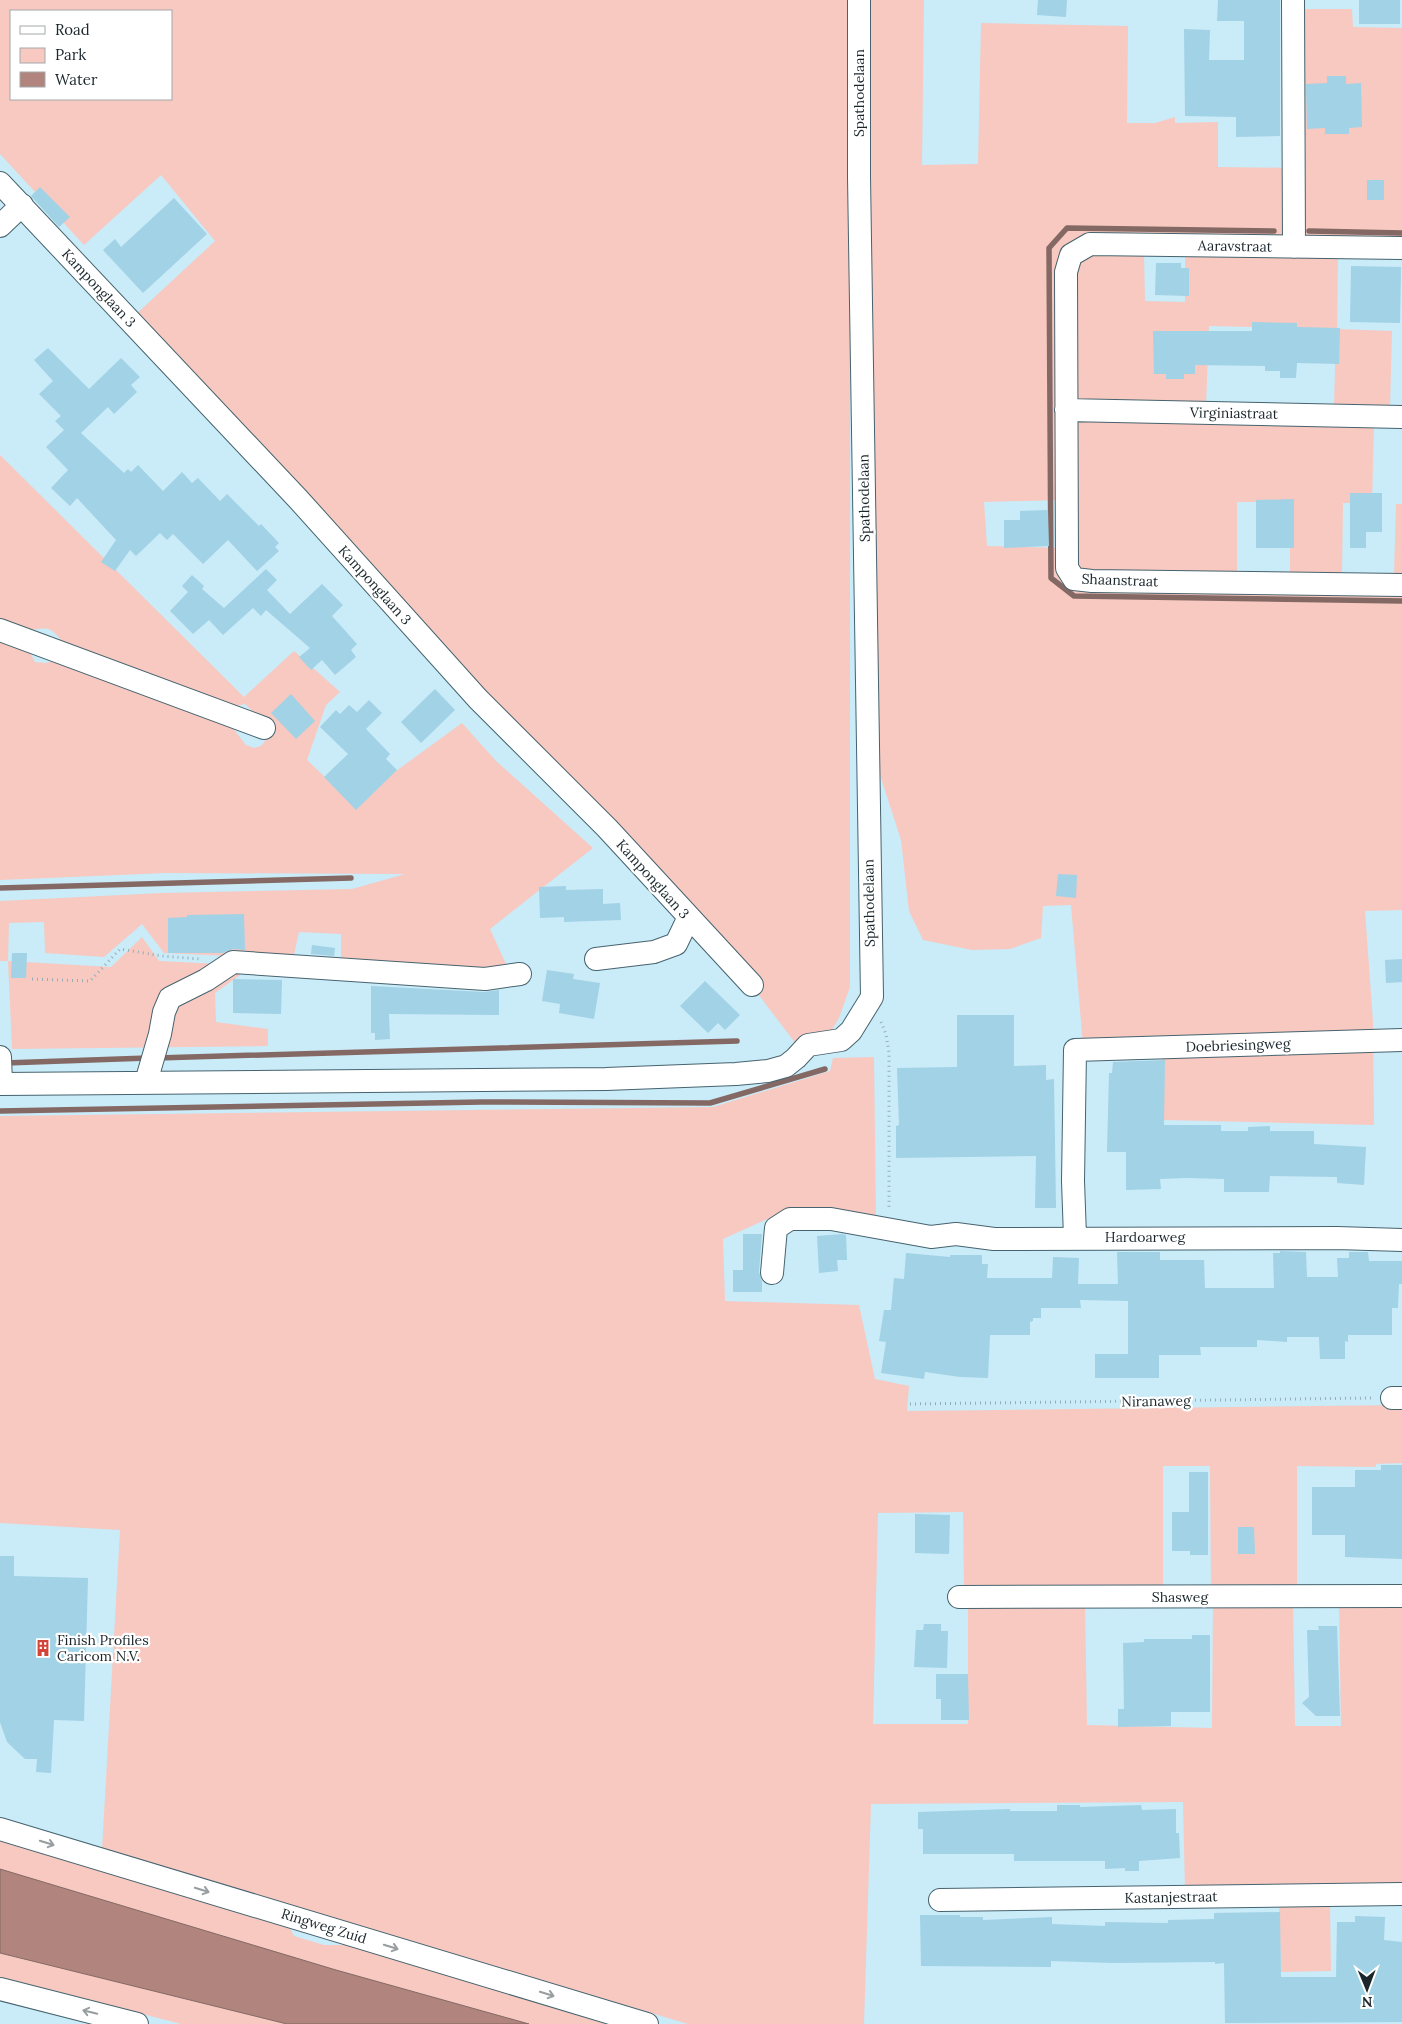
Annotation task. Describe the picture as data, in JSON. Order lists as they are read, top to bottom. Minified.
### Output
{"streets":{"street":["Spathodelaan","Aaravstraat","Kamponglaan 3","Virginiastraat","Shaanstraat","Doebriesingweg","Hardoarweg","Shasweg","Kastanjestraat","Ringweg Zuid"],"path":["Niranaweg"]},"crossings":[["Aaravstraat","Shaanstraat"],["Virginiastraat","Shaanstraat"],["Doebriesingweg","Hardoarweg"]],"one_way":["Ringweg Zuid"],"places":{"building":["Finish Profiles Caricom N.V."]},"legend":["Road","Park","Water"],"north":"bottom"}
